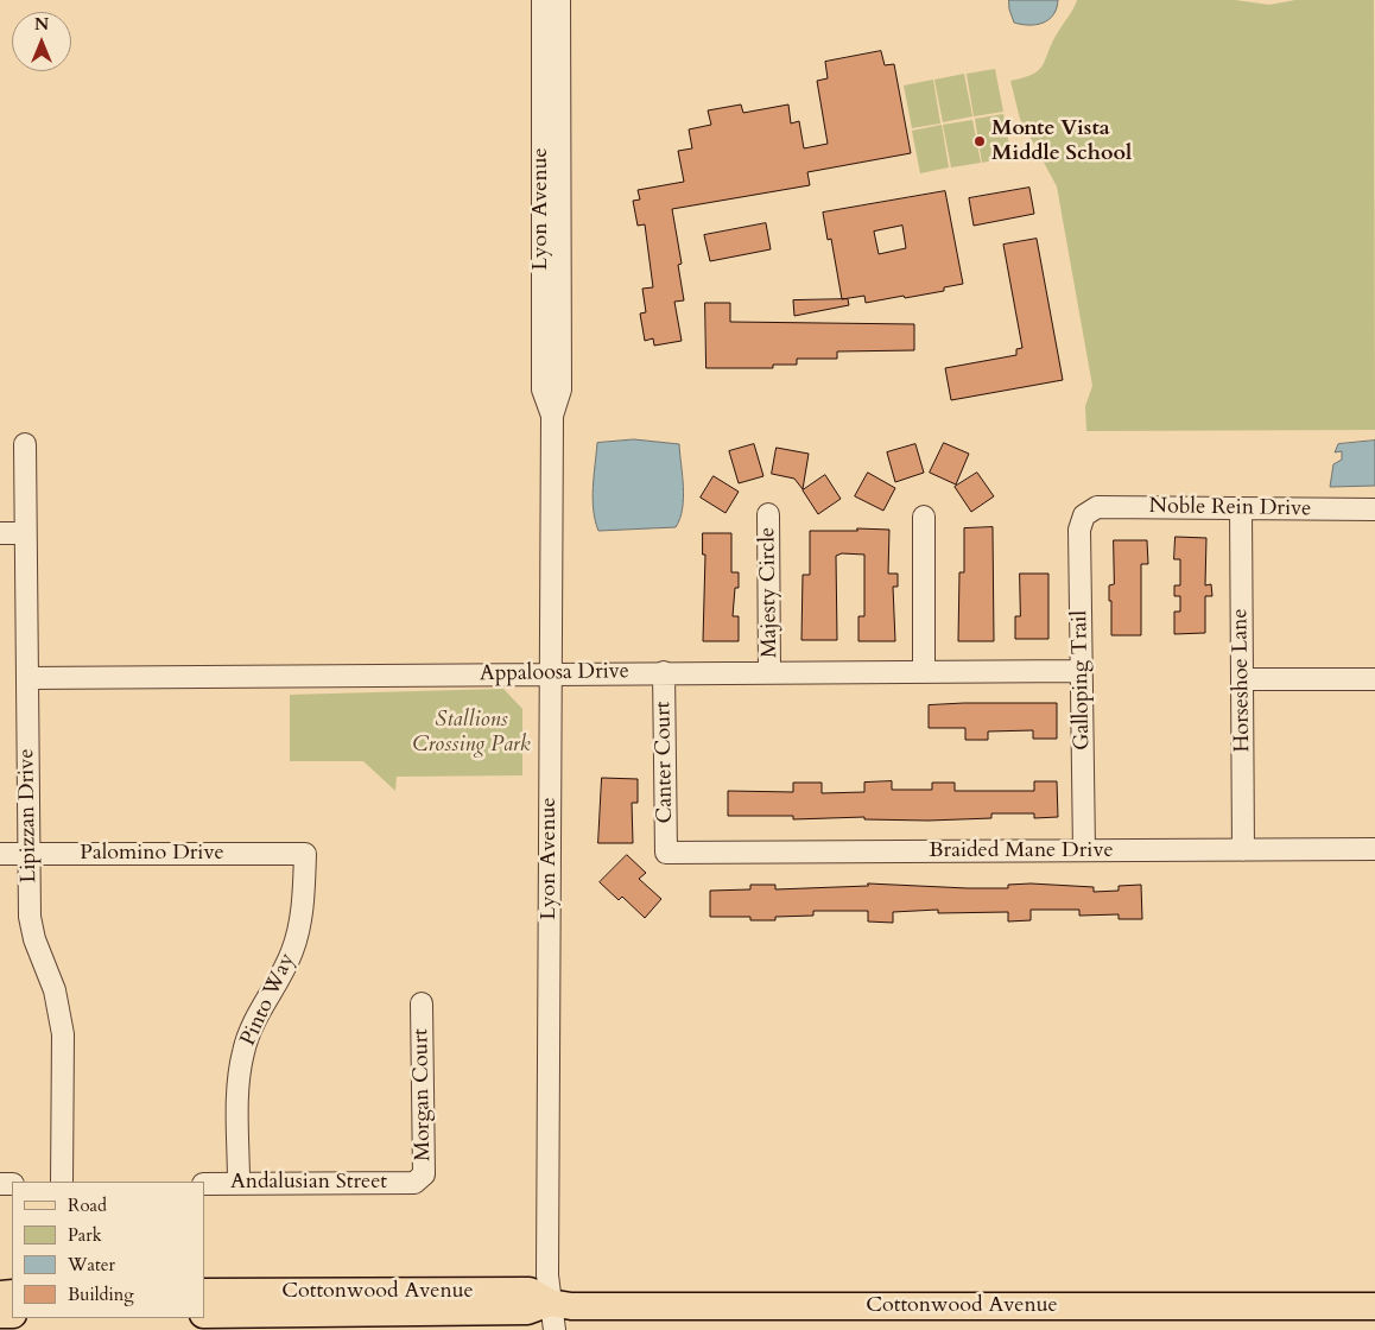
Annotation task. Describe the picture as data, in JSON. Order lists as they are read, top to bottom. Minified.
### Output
{"streets":{"main road":["Cottonwood Avenue"],"street":["Lyon Avenue","Noble Rein Drive","Majesty Circle","Appaloosa Drive","Galloping Trail","Horseshoe Lane","Canter Court","Lipizzan Drive","Braided Mane Drive","Palomino Drive","Pinto Way","Morgan Court","Andalusian Street"]},"crossings":[["Lyon Avenue","Appaloosa Drive"],["Lyon Avenue","Cottonwood Avenue"],["Noble Rein Drive","Galloping Trail"],["Noble Rein Drive","Horseshoe Lane"],["Majesty Circle","Appaloosa Drive"],["Appaloosa Drive","Galloping Trail"],["Appaloosa Drive","Canter Court"],["Appaloosa Drive","Lipizzan Drive"],["Galloping Trail","Braided Mane Drive"],["Horseshoe Lane","Braided Mane Drive"],["Canter Court","Braided Mane Drive"],["Lipizzan Drive","Palomino Drive"],["Palomino Drive","Pinto Way"],["Pinto Way","Andalusian Street"],["Morgan Court","Andalusian Street"]],"parks":["Stallions Crossing Park"],"places":["Monte Vista Middle School"],"legend":["Road","Park","Water","Building"],"north":"top"}
